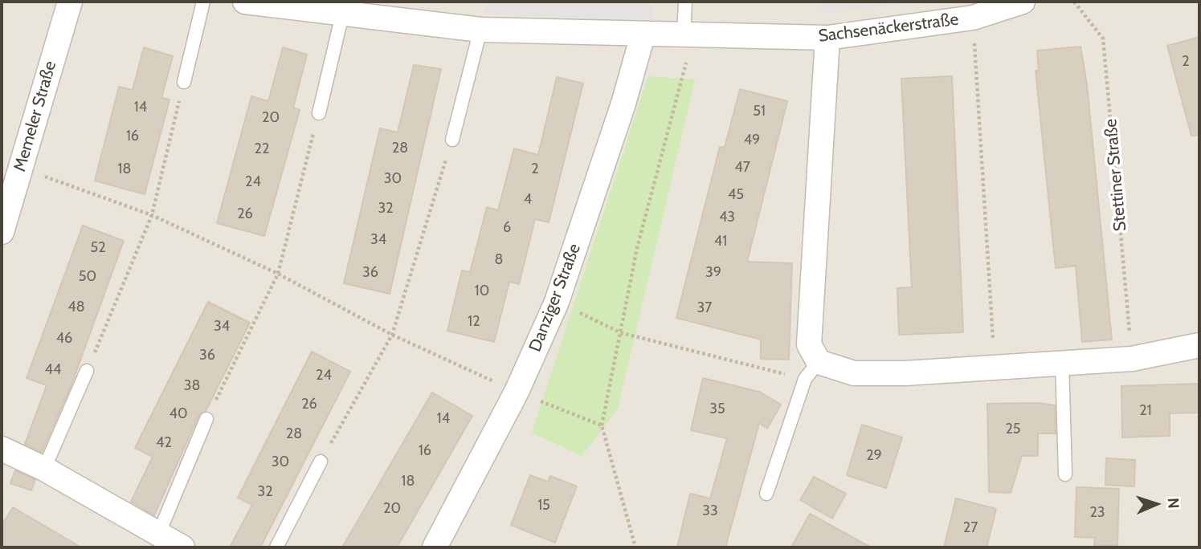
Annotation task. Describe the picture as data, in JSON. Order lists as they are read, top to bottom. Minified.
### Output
{"streets":{"street":["Sachsenäckerstraße","Memeler Straße","Danziger Straße"],"path":["Stettiner Straße"]},"crossings":[["Sachsenäckerstraße","Danziger Straße"]],"house_numbers":["2","14","51","20","16","49","28","22","47","18","2","30","24","45","4","32","26","43","6","34","41","52","8","36","39","50","10","48","37","12","34","46","36","44","24","38","26","35","21","40","14","25","28","42","16","29","30","18","32","15","20","33","23","27"],"north":"right"}
